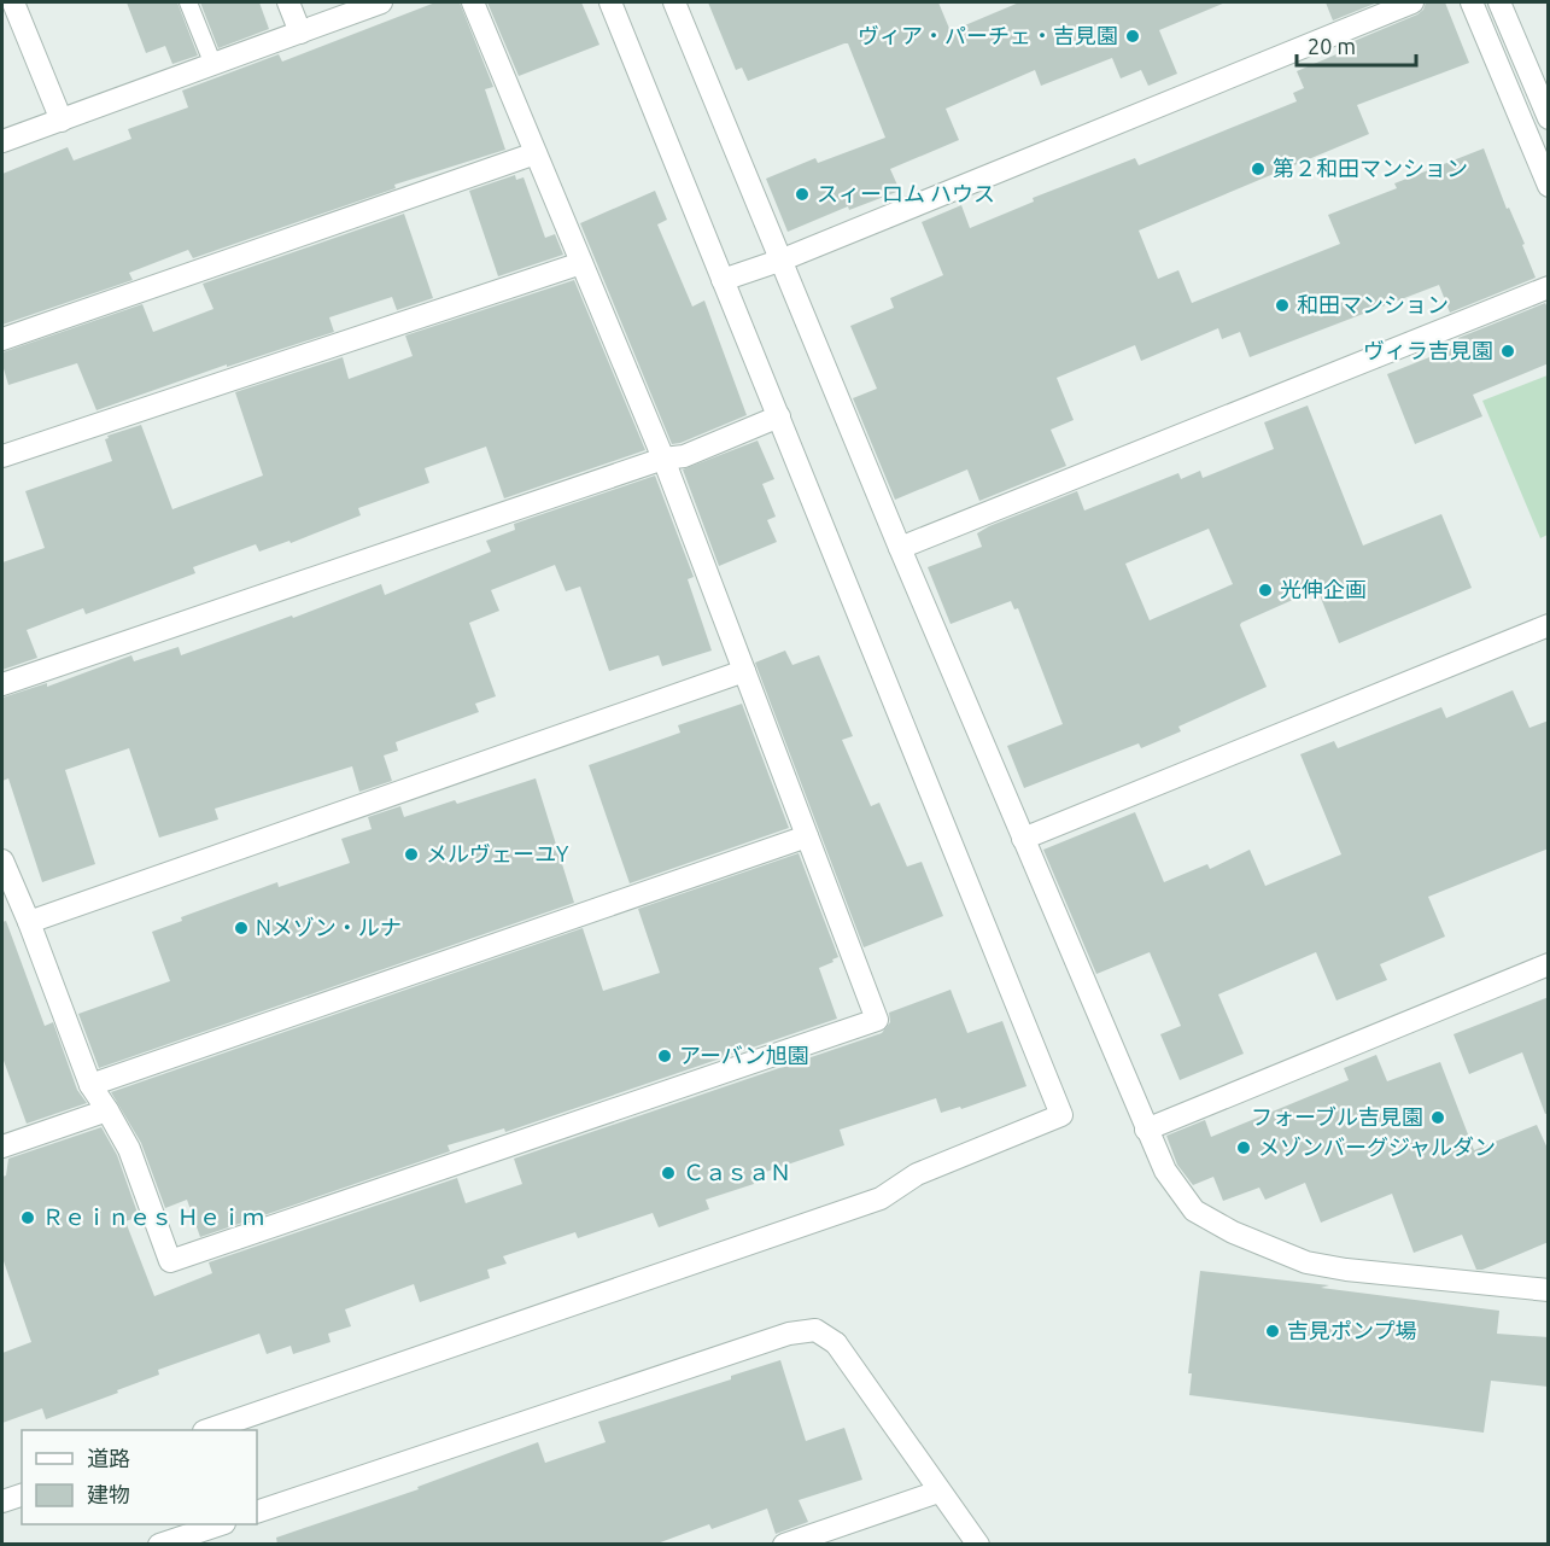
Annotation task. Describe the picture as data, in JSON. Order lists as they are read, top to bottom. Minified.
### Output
{"places":["ヴィア・パーチェ・吉見園","第２和田マンション","スィーロム ハウス","和田マンション","ヴィラ吉見園","光伸企画","メルヴェーユY","Nメゾン・ルナ","アーバン旭園","フォーブル吉見園","メゾンバーグジャルダン","ＣａｓａＮ","Ｒｅｉｎｅｓ Ｈｅｉｍ","吉見ポンプ場"],"legend":["道路","建物"],"scale_bar":"20 m"}
